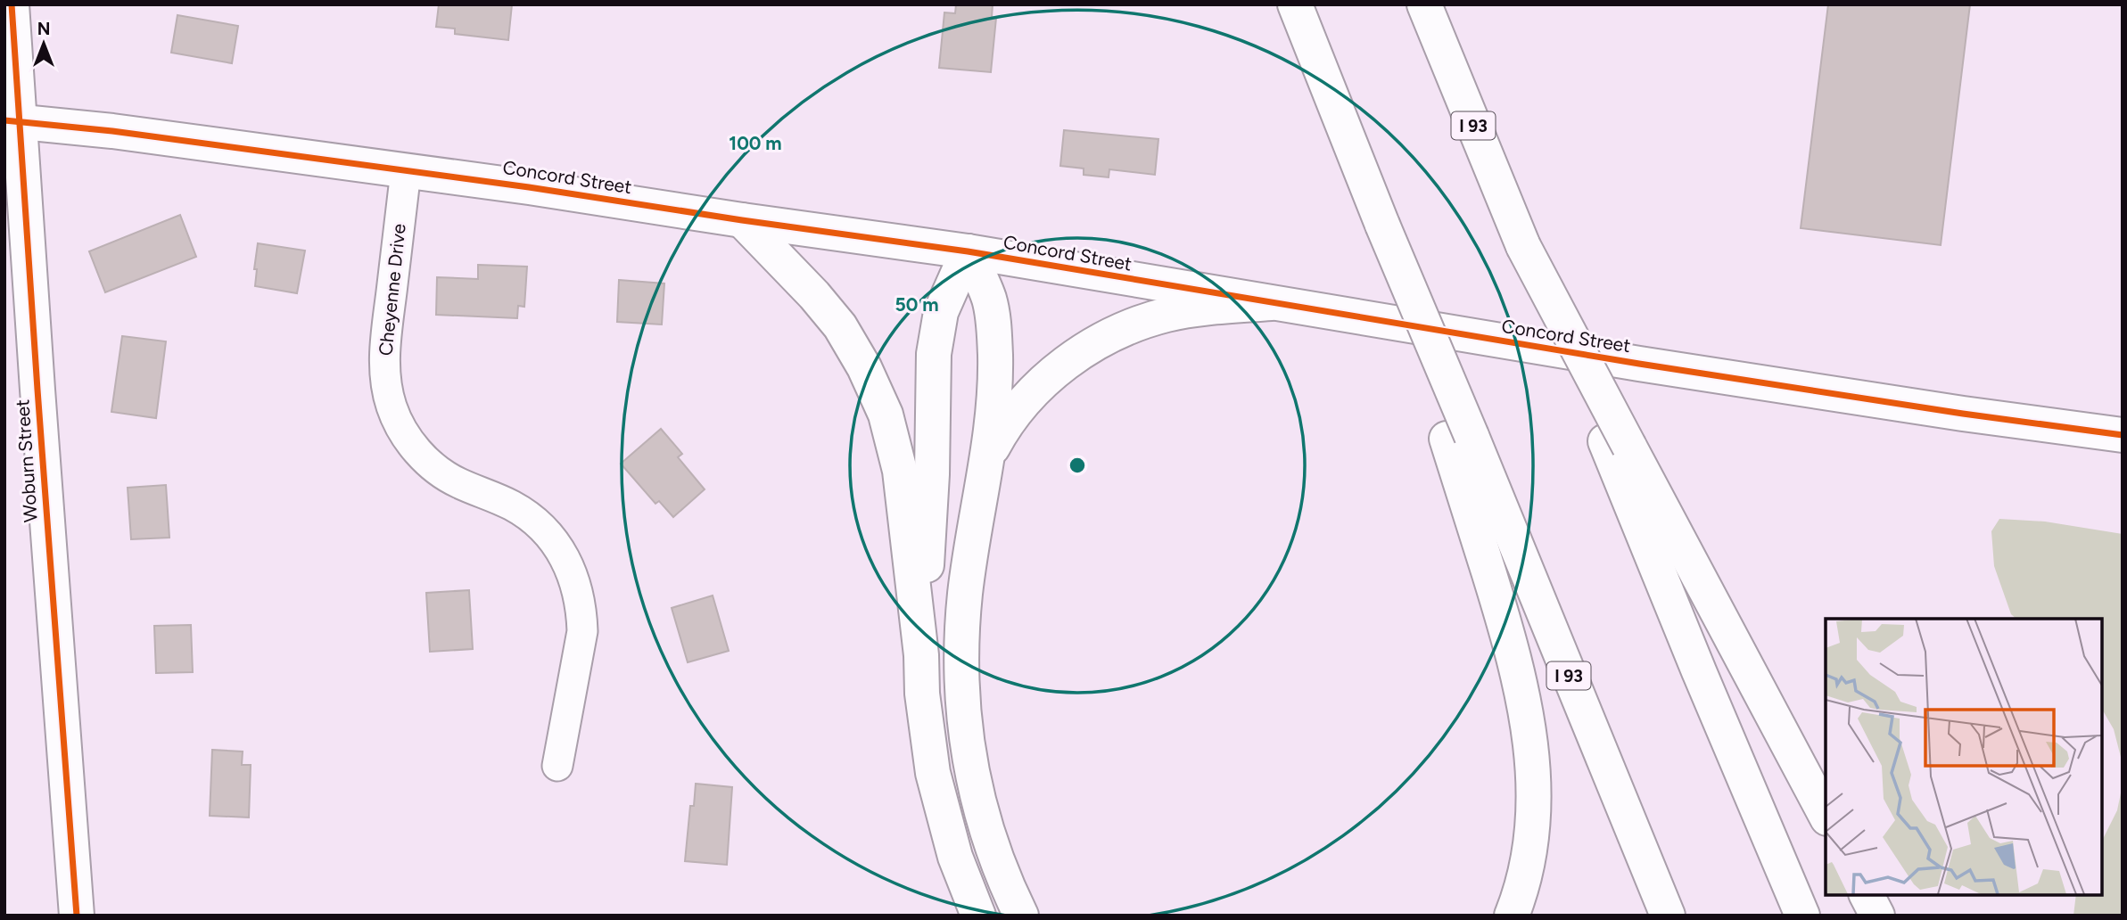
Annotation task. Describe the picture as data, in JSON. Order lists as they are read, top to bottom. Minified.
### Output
{"streets":{"main road":["I 93","Concord Street","Woburn Street"],"street":["Cheyenne Drive"]},"crossings":[["Concord Street","Cheyenne Drive"],["Concord Street","Woburn Street"]],"north":"top","rings":["100 m","50 m"]}
